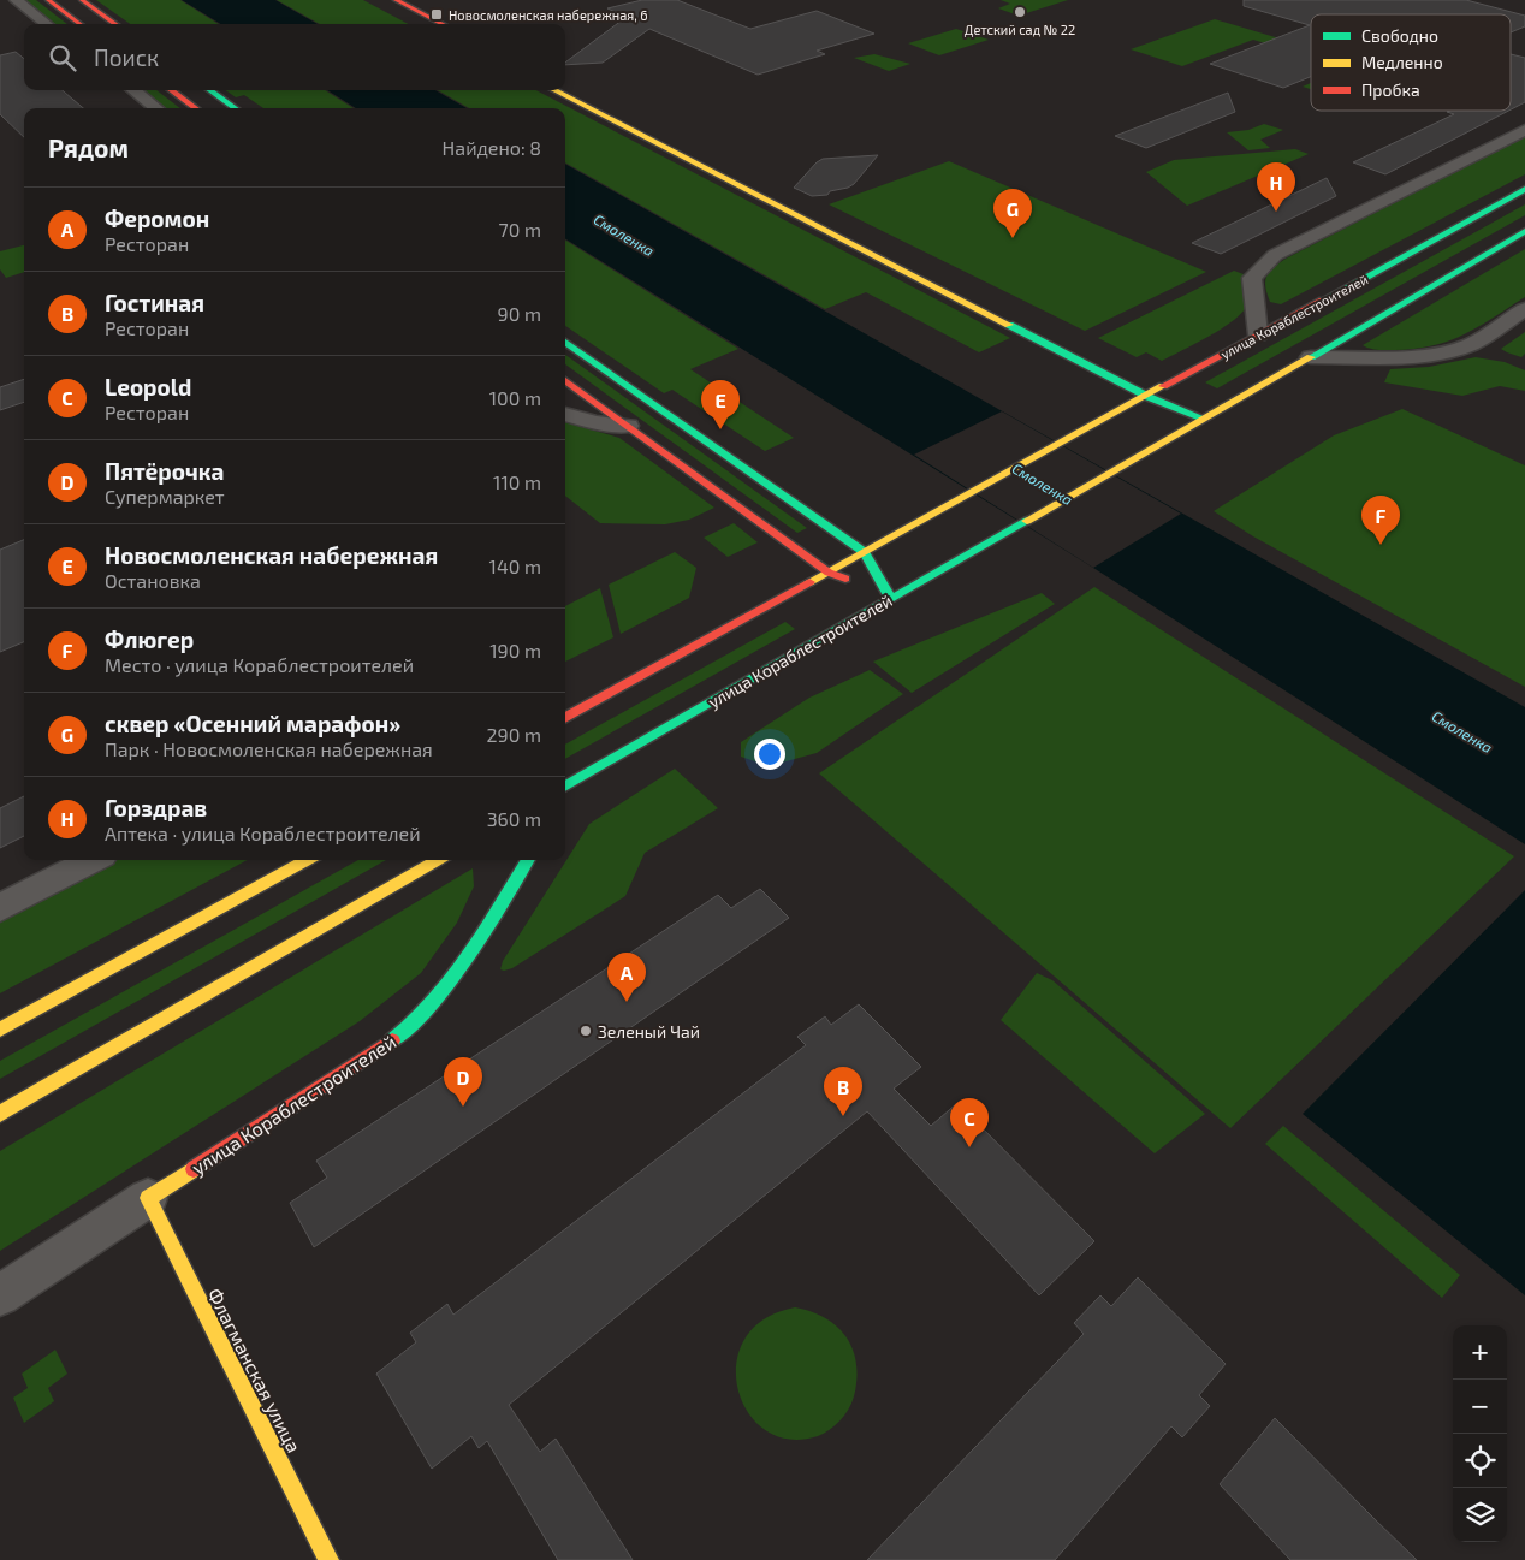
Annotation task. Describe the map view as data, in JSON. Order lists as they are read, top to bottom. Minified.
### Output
{"streets":{"street":["улица Кораблестроителей","Флагманская улица"]},"crossings":[["улица Кораблестроителей","Флагманская улица"]],"water":["Смоленка"],"places":{"other":["Детский сад № 22","Зеленый Чай"],"transit":["Новосмоленская набережная, 6"]},"legend":["Свободно","Медленно","Пробка"],"page":{"search":"Поиск","heading":["Рядом","Найдено: 8"],"pins":["H","G","E","F","A","D","B","C"],"list":[{"mark":"A","name":"Феромон","note":"Ресторан","value":"70 m"},{"mark":"B","name":"Гостиная","note":"Ресторан","value":"90 m"},{"mark":"C","name":"Leopold","note":"Ресторан","value":"100 m"},{"mark":"D","name":"Пятёрочка","note":"Супермаркет","value":"110 m"},{"mark":"E","name":"Новосмоленская набережная","note":"Остановка","value":"140 m"},{"mark":"F","name":"Флюгер","note":"Место · улица Кораблестроителей","value":"190 m"},{"mark":"G","name":"сквер «Осенний марафон»","note":"Парк · Новосмоленская набережная","value":"290 m"},{"mark":"H","name":"Горздрав","note":"Аптека · улица Кораблестроителей","value":"360 m"}],"map_buttons":["+","−"]}}
